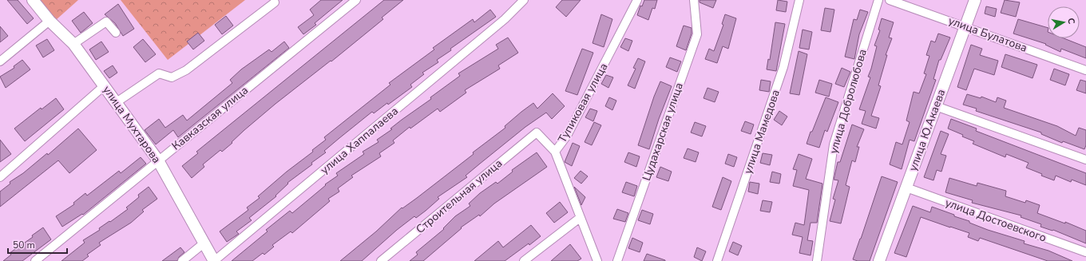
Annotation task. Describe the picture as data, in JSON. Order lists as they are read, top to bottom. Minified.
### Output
{"streets":{"street":["улица Булатова","улица Добролюбова","Тупиковая улица","Кавказская улица","улица Мухтарова","улица Ю.Акаева","Цудахарская улица","улица Мамедова","улица Хаппалаева","Строительная улица","улица Достоевского"]},"crossings":[["улица Булатова","улица Ю.Акаева"],["Тупиковая улица","Строительная улица"],["Кавказская улица","улица Мухтарова"],["улица Мухтарова","улица Хаппалаева"],["улица Ю.Акаева","улица Достоевского"]],"scale_bar":"50 m","north":"right"}
